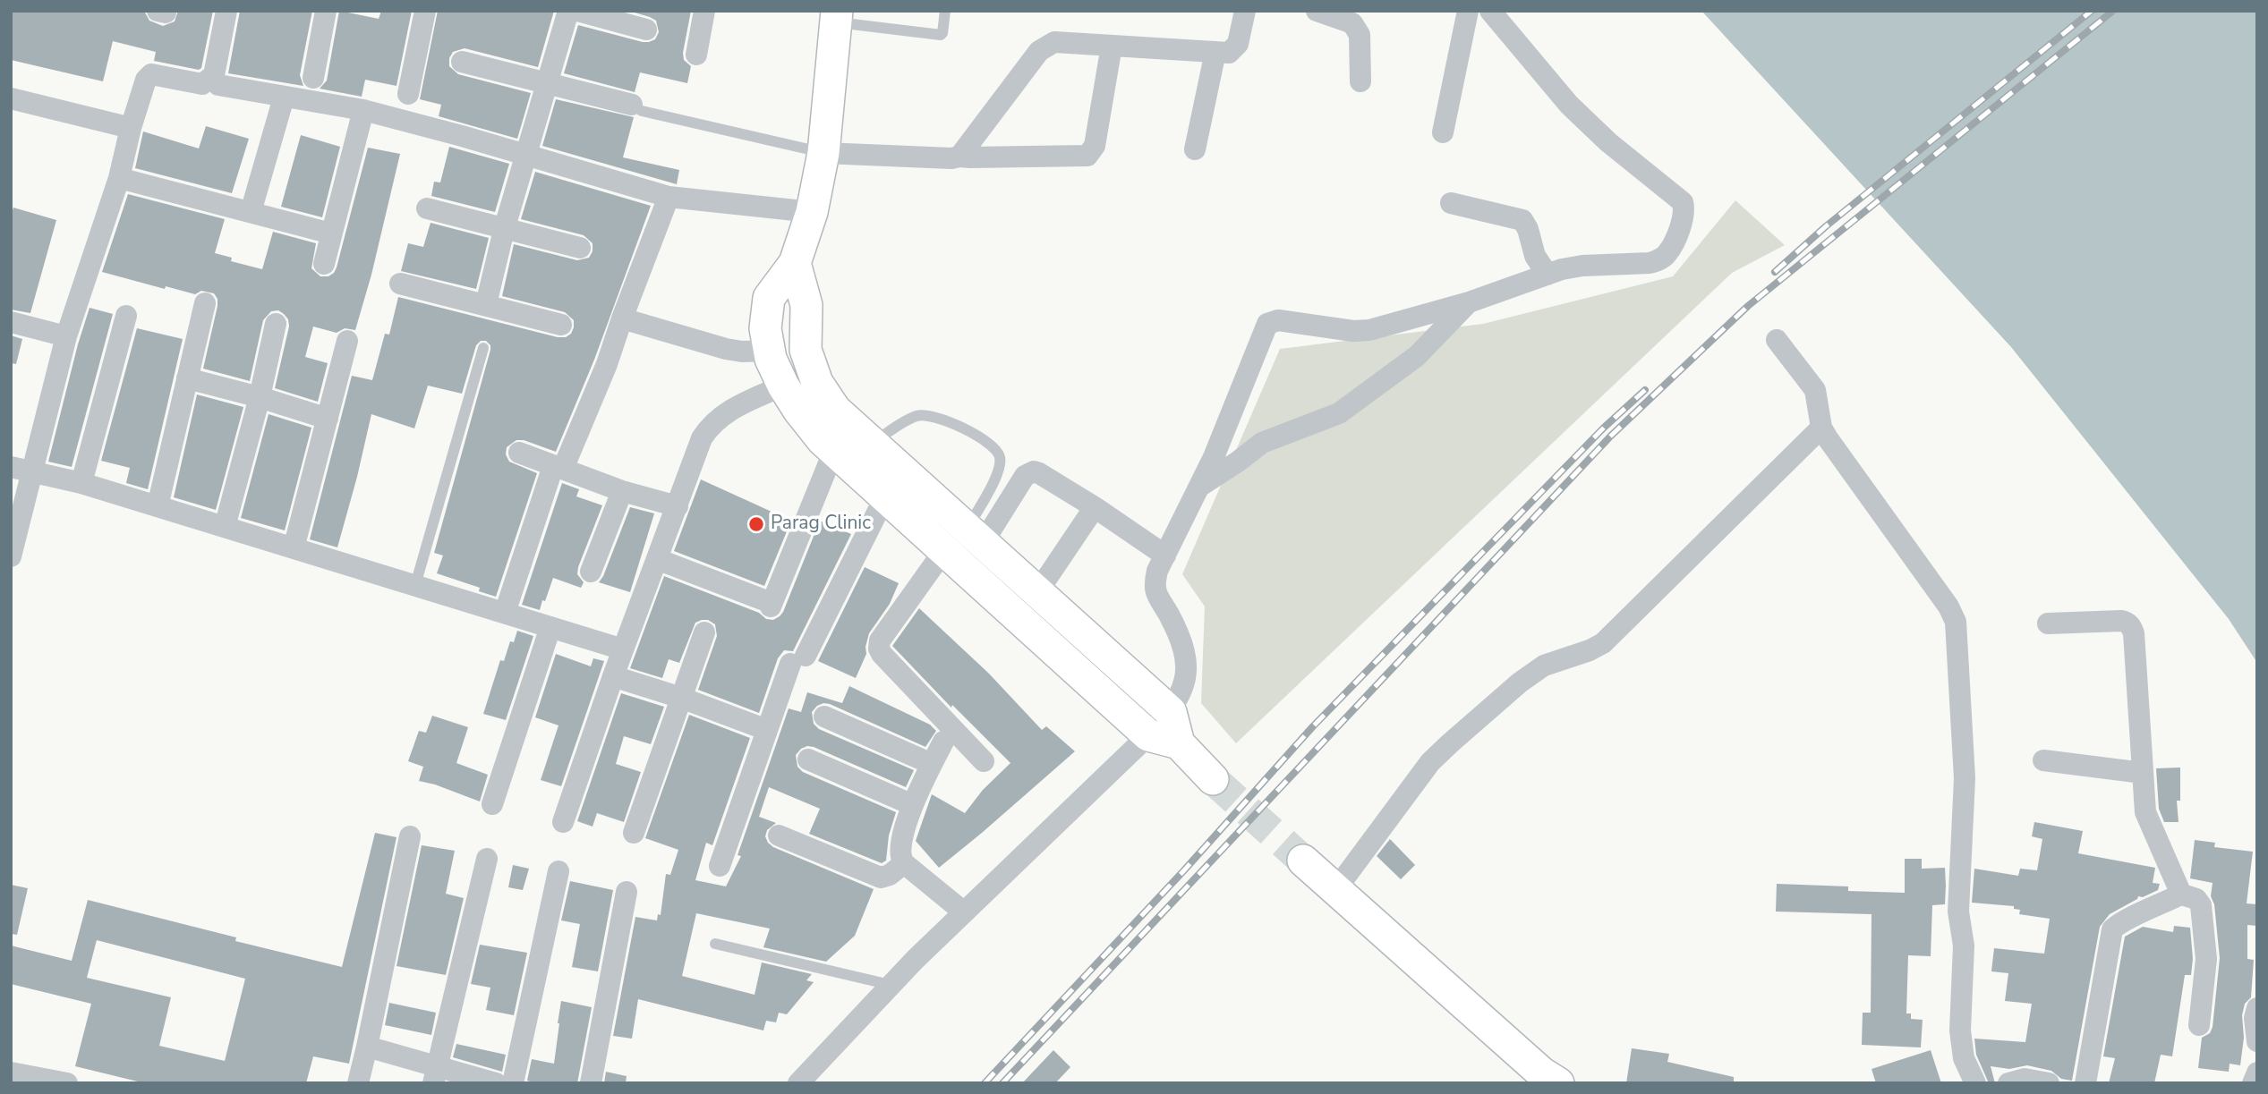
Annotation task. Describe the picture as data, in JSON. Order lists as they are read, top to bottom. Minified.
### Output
{"places":["Parag Clinic"]}
